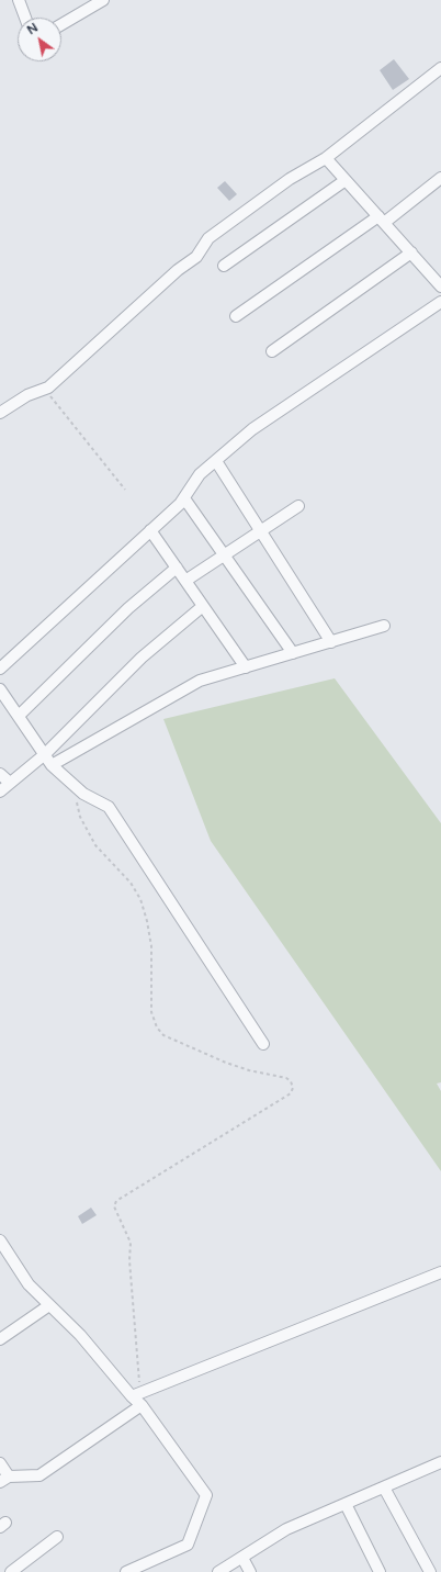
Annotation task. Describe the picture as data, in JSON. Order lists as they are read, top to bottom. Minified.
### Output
{"north":"top left"}
